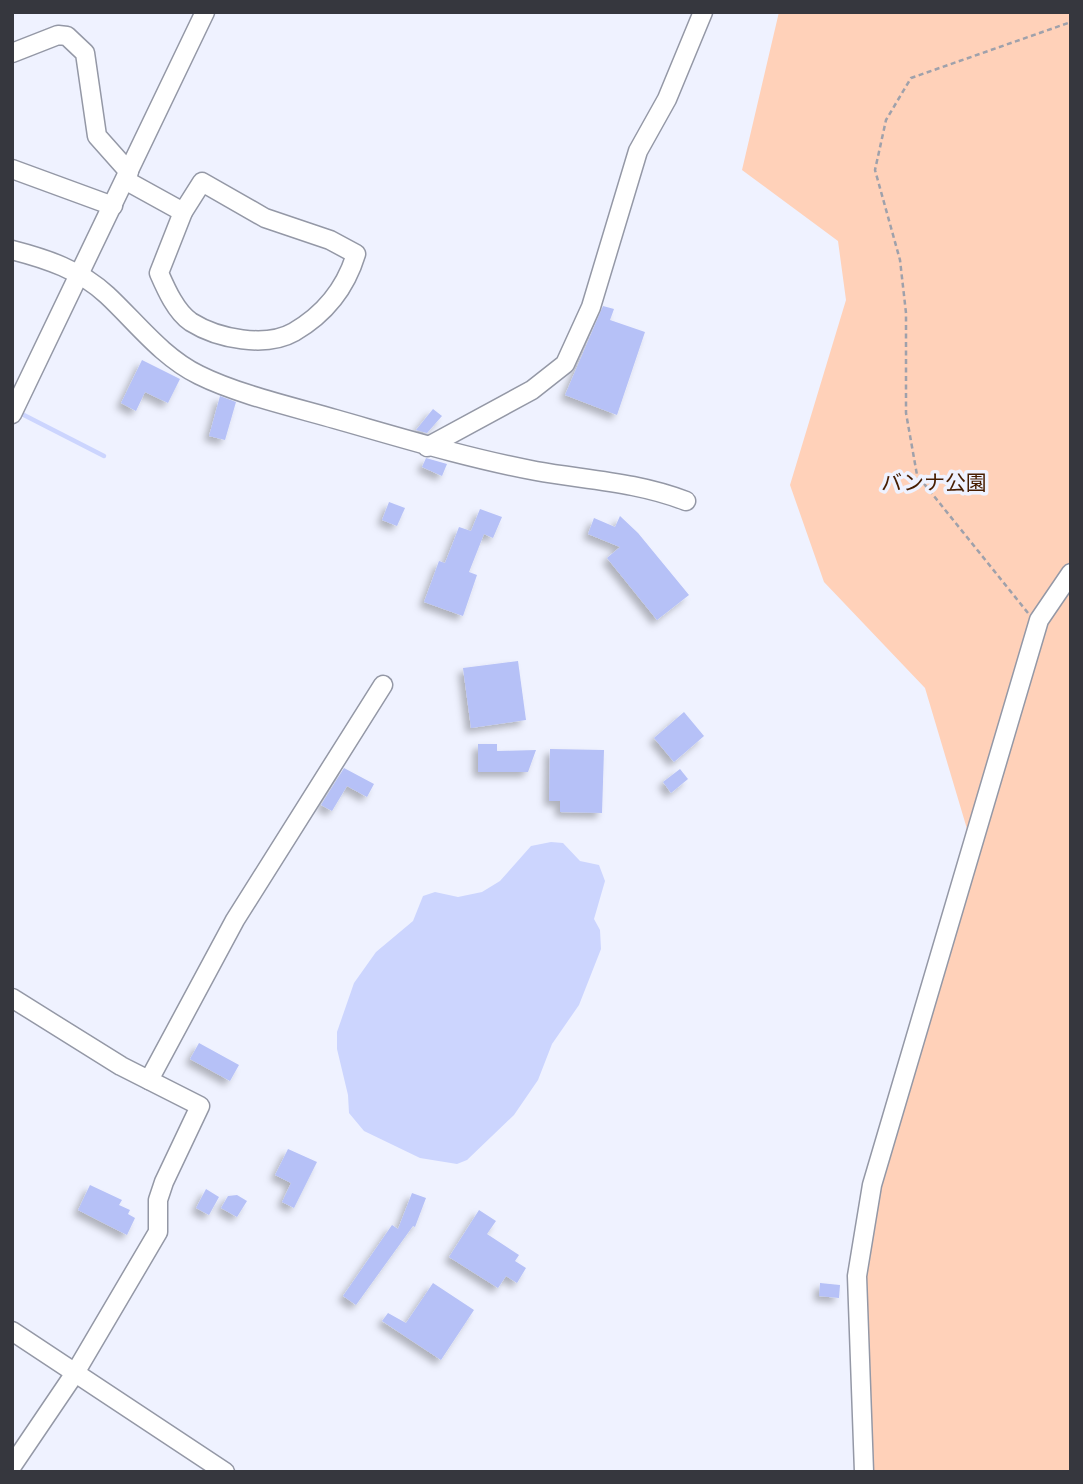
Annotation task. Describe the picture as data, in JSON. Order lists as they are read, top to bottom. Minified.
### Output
{"parks":["バンナ公園"]}
